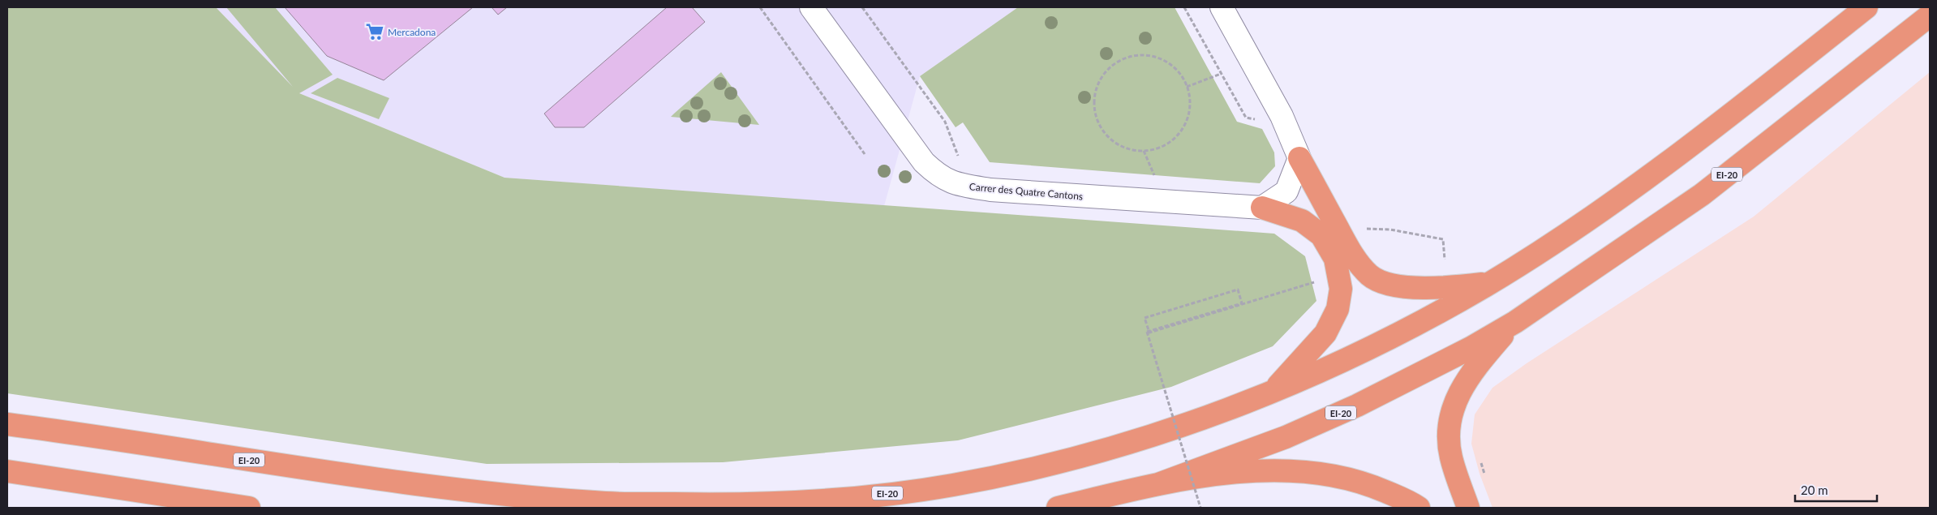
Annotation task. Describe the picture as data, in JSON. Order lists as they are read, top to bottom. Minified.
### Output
{"streets":{"highway":["EI-20"],"street":["Carrer des Quatre Cantons"]},"places":{"supermarket":["Mercadona"]},"scale_bar":"20 m"}
